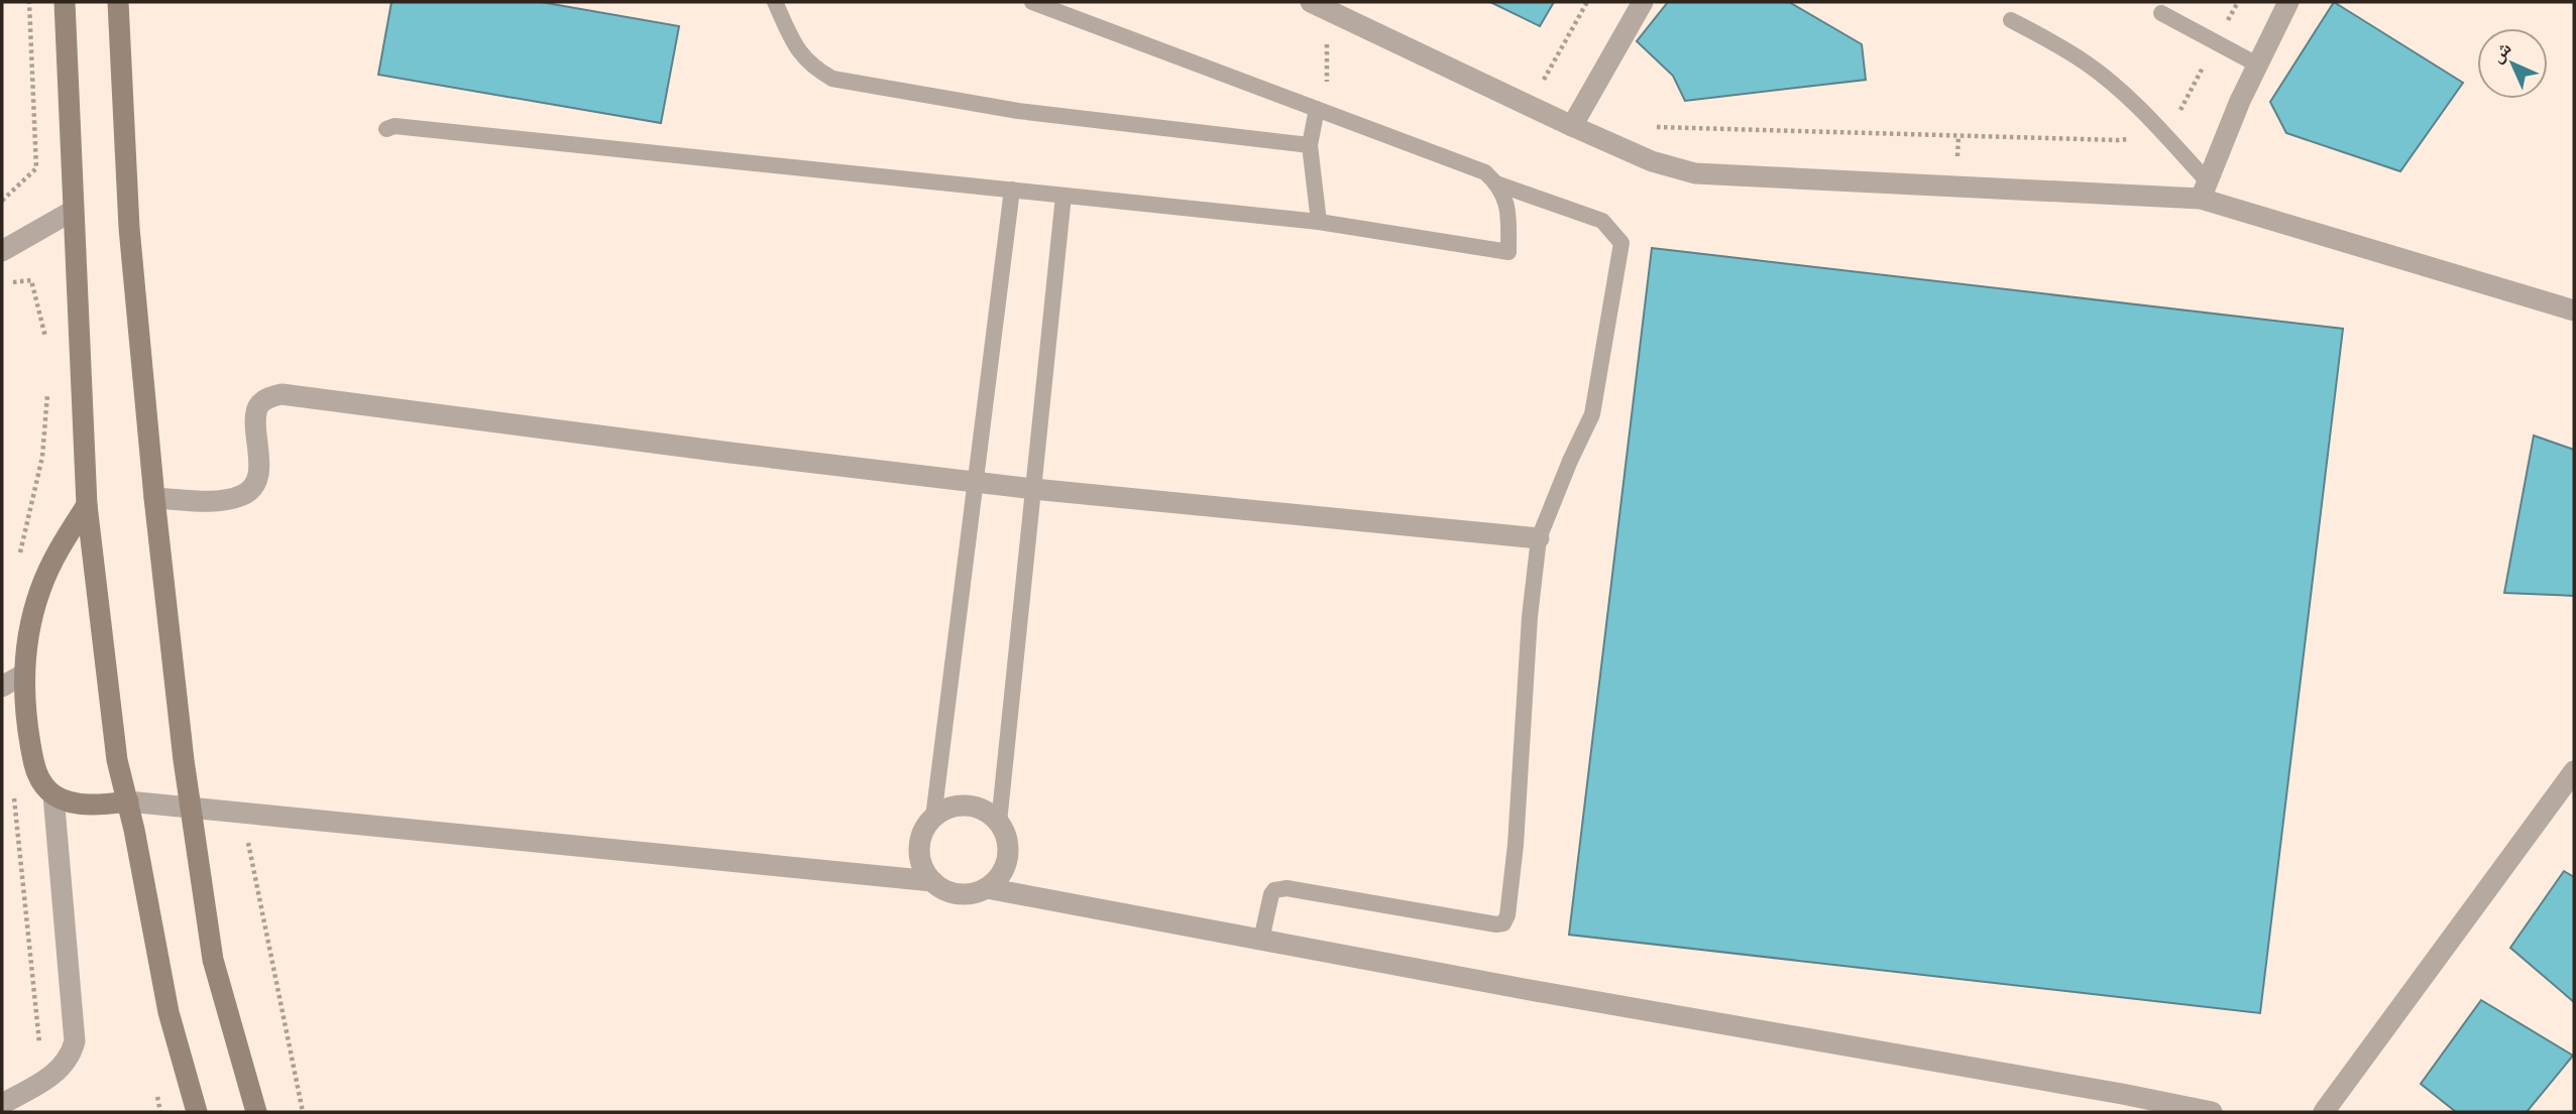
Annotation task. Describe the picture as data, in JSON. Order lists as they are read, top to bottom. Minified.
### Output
{"north":"top left"}
